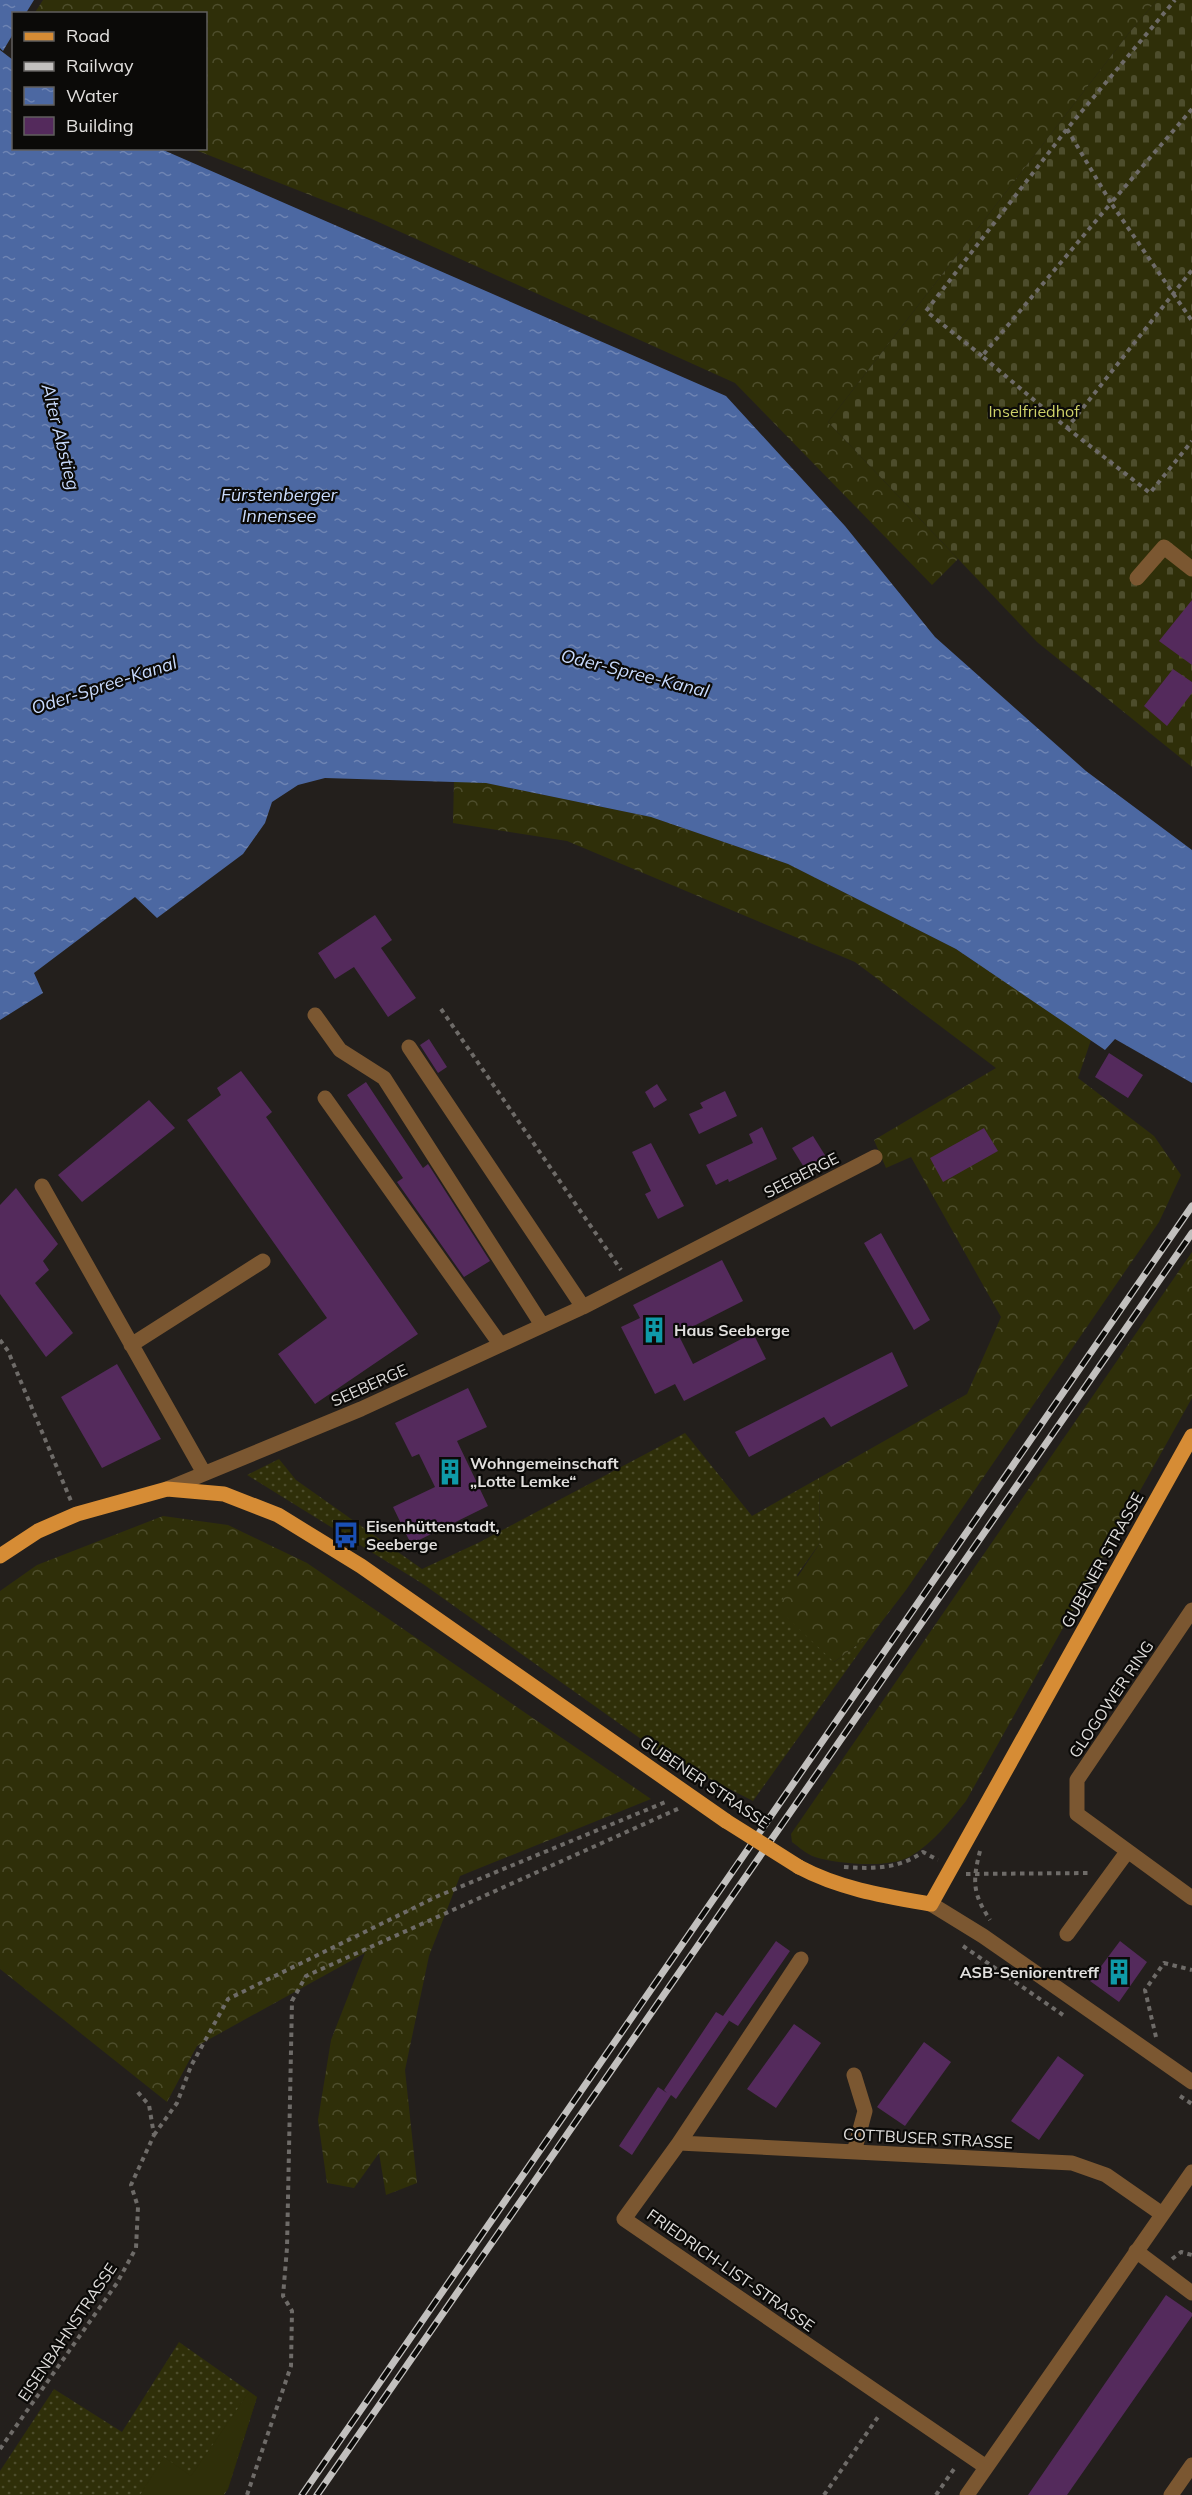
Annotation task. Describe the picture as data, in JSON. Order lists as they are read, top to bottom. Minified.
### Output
{"streets":{"main road":["GUBENER STRASSE"],"street":["SEEBERGE","GLOGOWER RING","COTTBUSER STRASSE","FRIEDRICH-LIST-STRASSE"],"path":["EISENBAHNSTRASSE"]},"crossings":[["SEEBERGE","GUBENER STRASSE"],["COTTBUSER STRASSE","FRIEDRICH-LIST-STRASSE"]],"water":["Alter Abstieg","Fürstenberger Innensee","Oder-Spree-Kanal"],"parks":["Inselfriedhof"],"places":{"building":["Haus Seeberge","Wohngemeinschaft „Lotte Lemke“","ASB-Seniorentreff"],"bus stop":["Eisenhüttenstadt, Seeberge"]},"legend":["Road","Railway","Water","Building"]}
